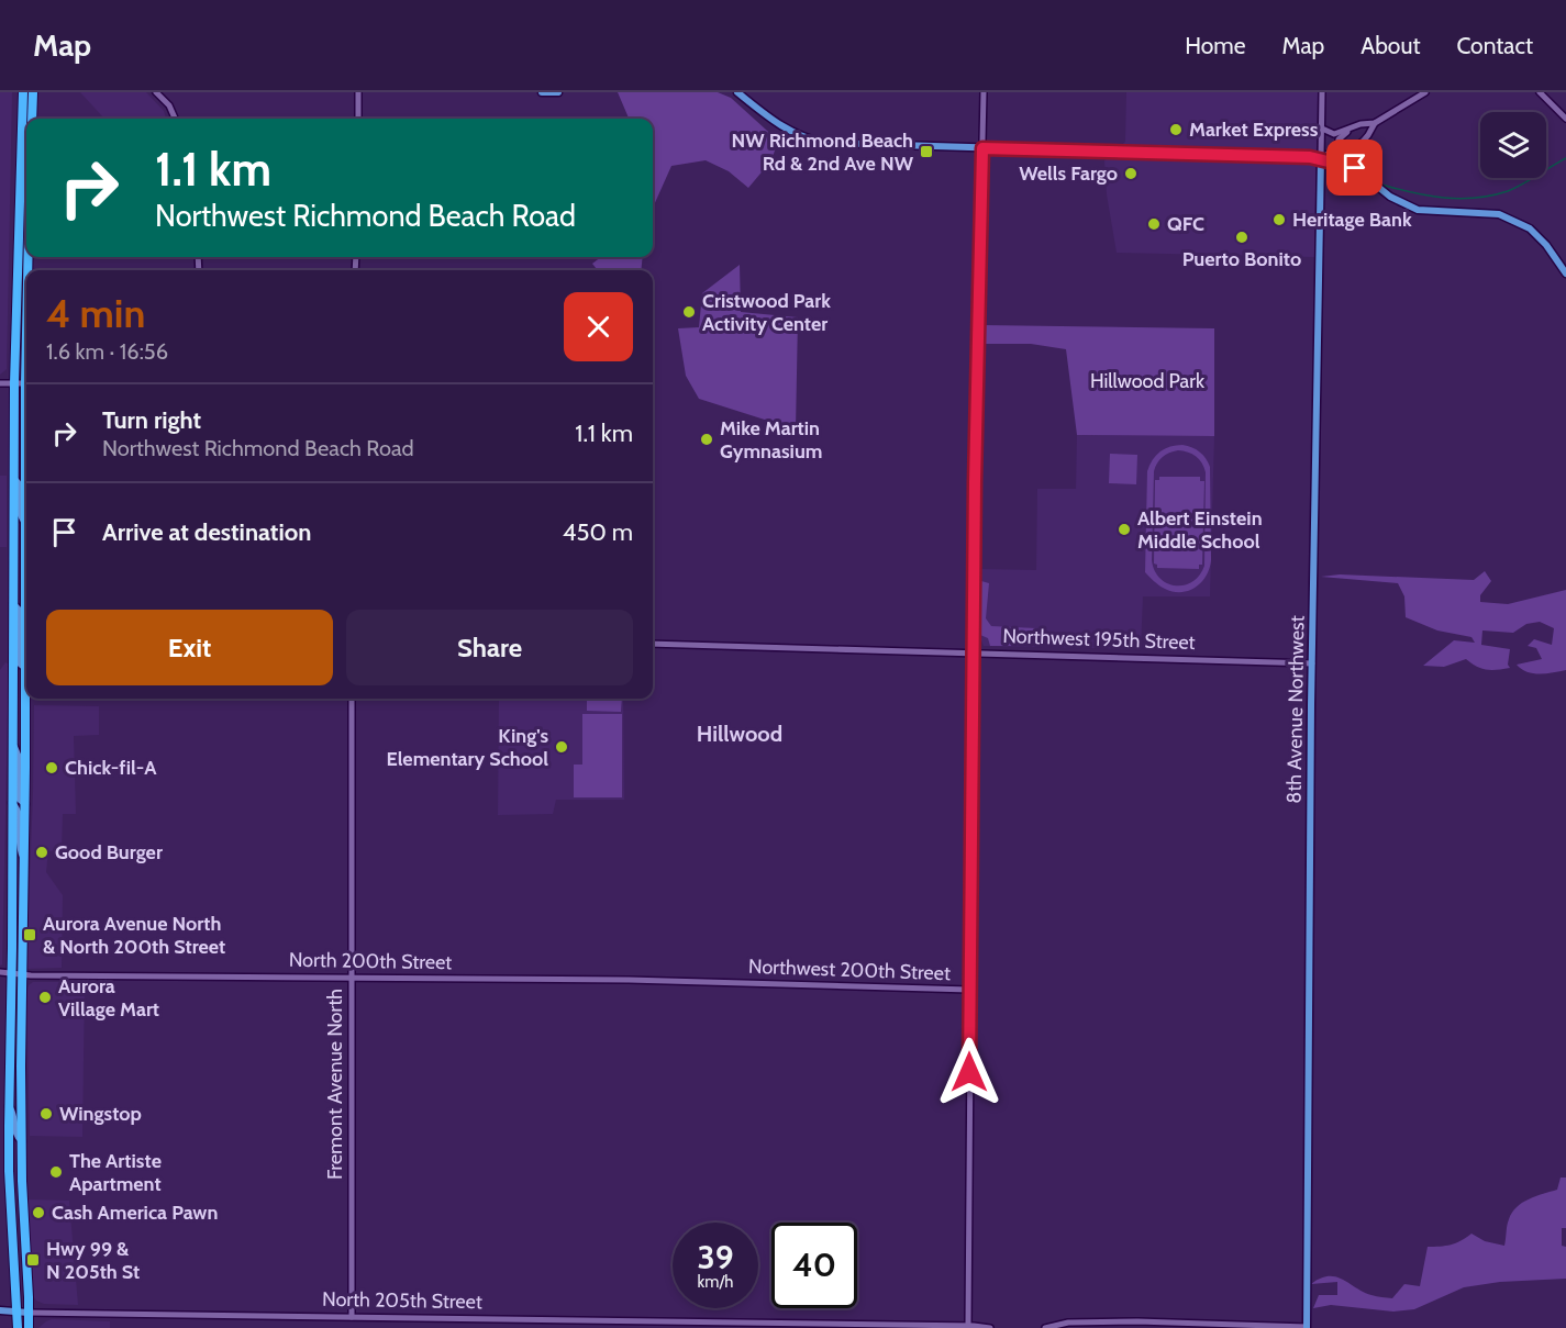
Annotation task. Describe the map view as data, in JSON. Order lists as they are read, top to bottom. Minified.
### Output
{"streets":{"main road":["8th Avenue Northwest","North 205th Street"],"street":["Northwest 195th Street","North 200th Street","Northwest 200th Street","Fremont Avenue North"]},"crossings":[["Northwest 195th Street","8th Avenue Northwest"],["North 200th Street","Northwest 200th Street"],["North 200th Street","Fremont Avenue North"],["Fremont Avenue North","North 205th Street"]],"districts":["Hillwood"],"parks":["Hillwood Park"],"places":{"other":["Market Express","Wells Fargo","Heritage Bank","QFC","Puerto Bonito","Cristwood Park Activity Center","Mike Martin Gymnasium","Albert Einstein Middle School","King's Elementary School","Chick-fil-A","Good Burger","Aurora Village Mart","Wingstop","The Artiste Apartment","Cash America Pawn"],"transit":["NW Richmond Beach Rd & 2nd Ave NW","Aurora Avenue North & North 200th Street","Hwy 99 & N 205th St"]},"page":{"header":"Map","nav":["Home","Map","About","Contact"],"turn":["1.1 km","Northwest Richmond Beach Road"],"heading":["4 min","1.6 km · 16:56"],"list":[{"name":"Turn right","note":"Northwest Richmond Beach Road","value":"1.1 km"},{"name":"Arrive at destination","value":"450 m"}],"buttons":["Exit","Share"],"speed":"39 km/h","limit":"40"}}
